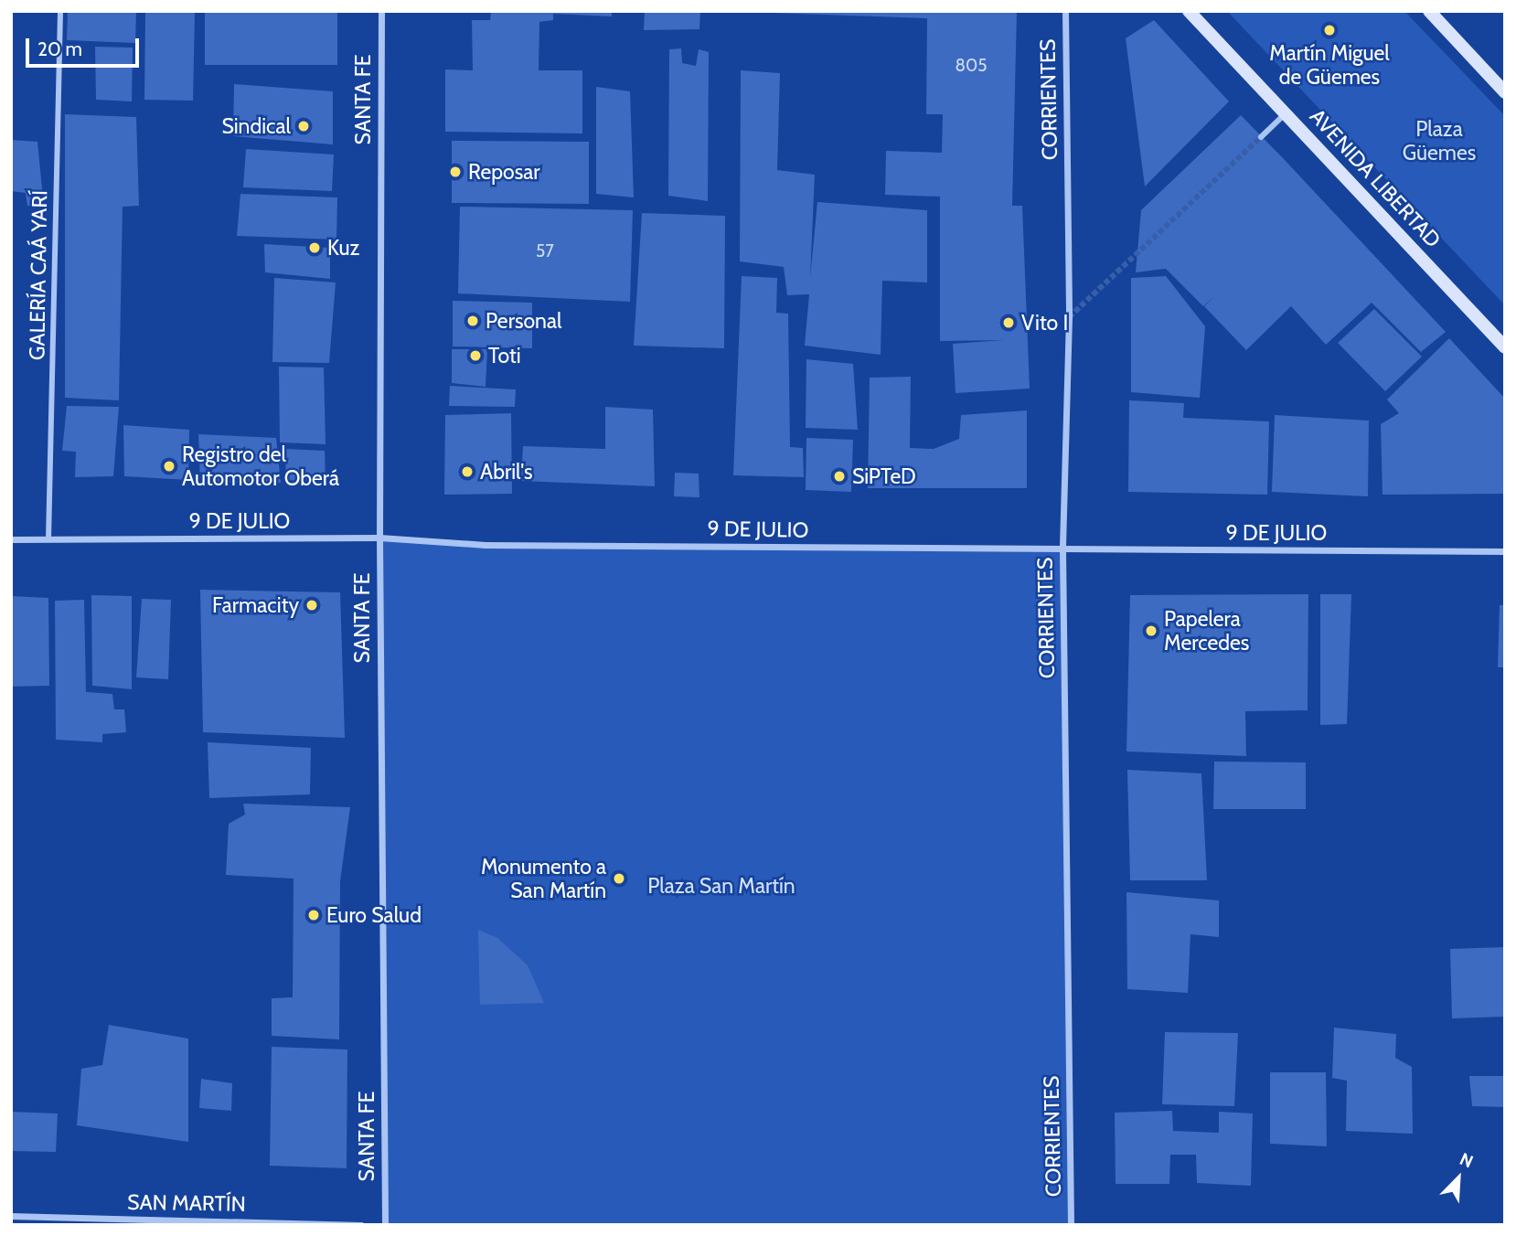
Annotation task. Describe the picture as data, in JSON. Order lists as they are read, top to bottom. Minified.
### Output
{"streets":{"main road":["AVENIDA LIBERTAD"],"street":["SANTA FE","CORRIENTES","GALERÍA CAÁ YARÍ","9 DE JULIO","SAN MARTÍN"]},"crossings":[["SANTA FE","9 DE JULIO"],["CORRIENTES","9 DE JULIO"],["GALERÍA CAÁ YARÍ","9 DE JULIO"]],"parks":["Plaza Güemes","Plaza San Martín"],"places":["Martín Miguel de Güemes","Sindical","Reposar","Kuz","Personal","Vito I","Toti","Registro del Automotor Oberá","Abril's","SiPTeD","Farmacity","Papelera Mercedes","Monumento a San Martín","Euro Salud"],"house_numbers":["805","57"],"scale_bar":"20 m","north":"top right"}
